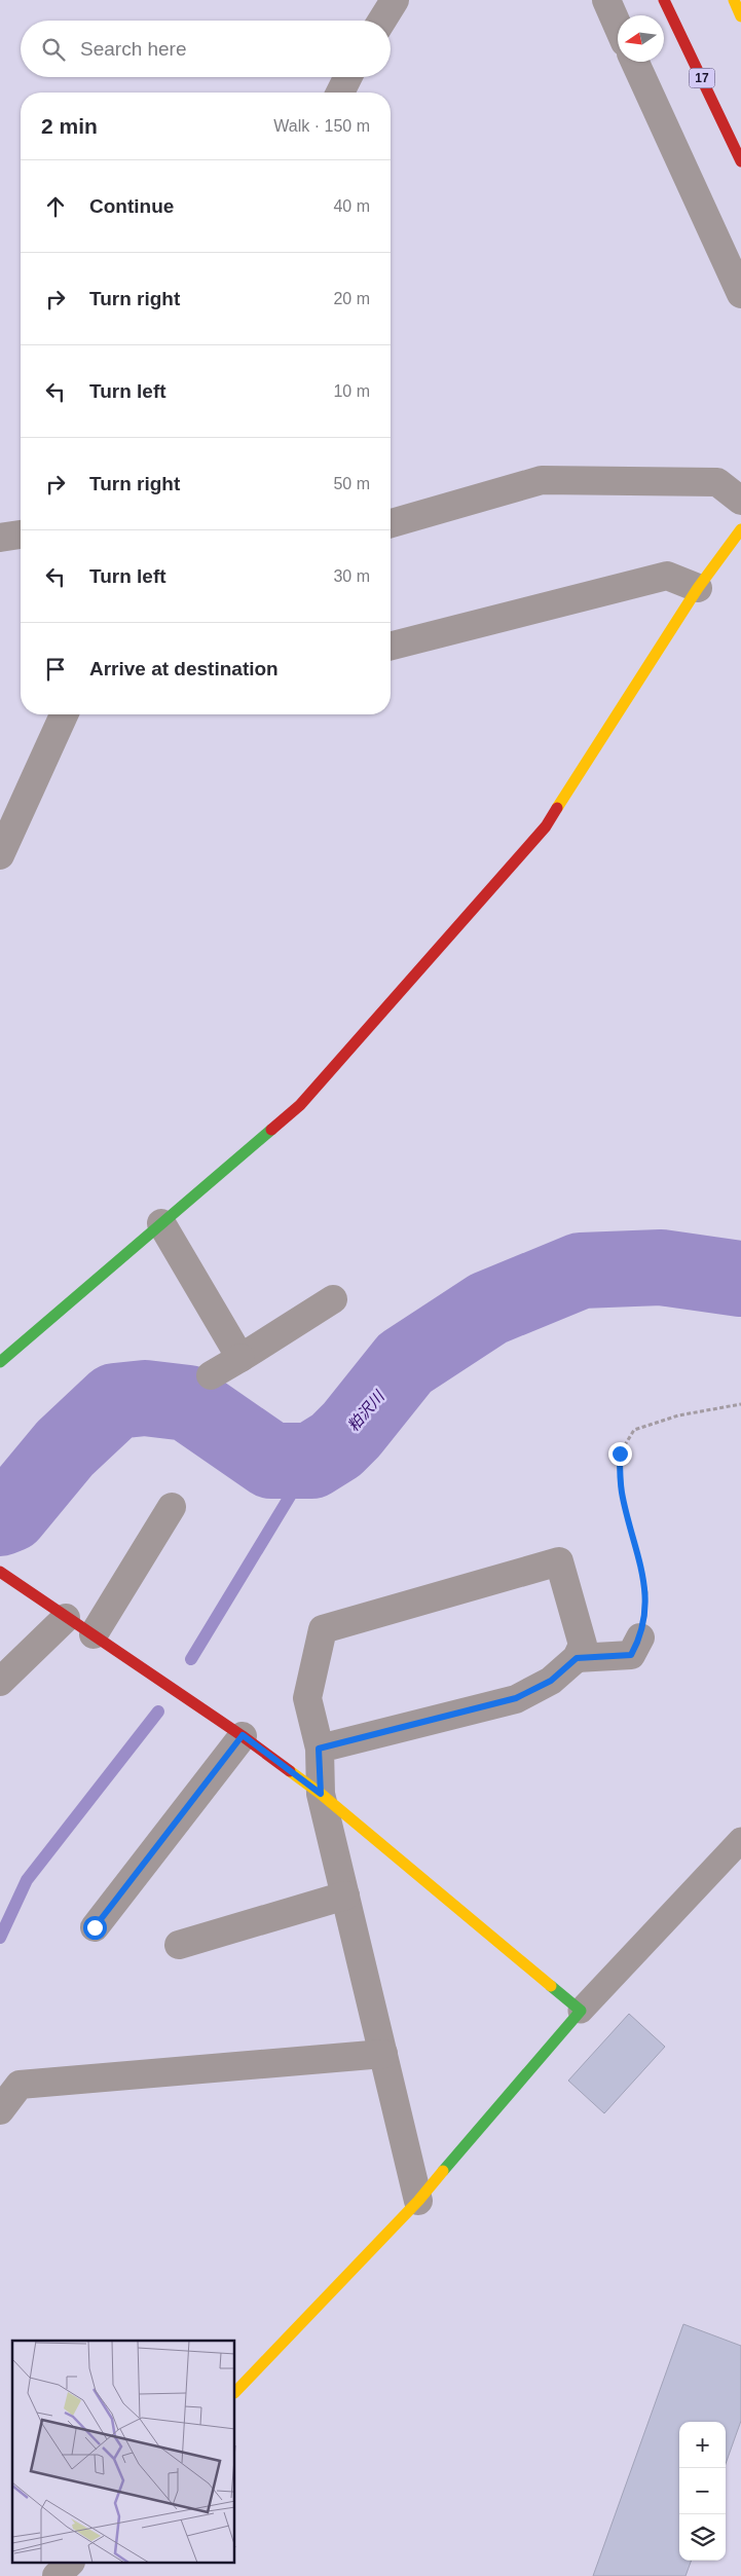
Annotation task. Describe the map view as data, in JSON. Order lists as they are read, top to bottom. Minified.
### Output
{"streets":{"main road":["17"]},"water":["粕沢川"],"north":"left","page":{"search":"Search here","heading":["2 min","Walk · 150 m"],"list":[["Continue","40 m"],["Turn right","20 m"],["Turn left","10 m"],["Turn right","50 m"],["Turn left","30 m"],"Arrive at destination"],"map_buttons":["+","−"]}}
